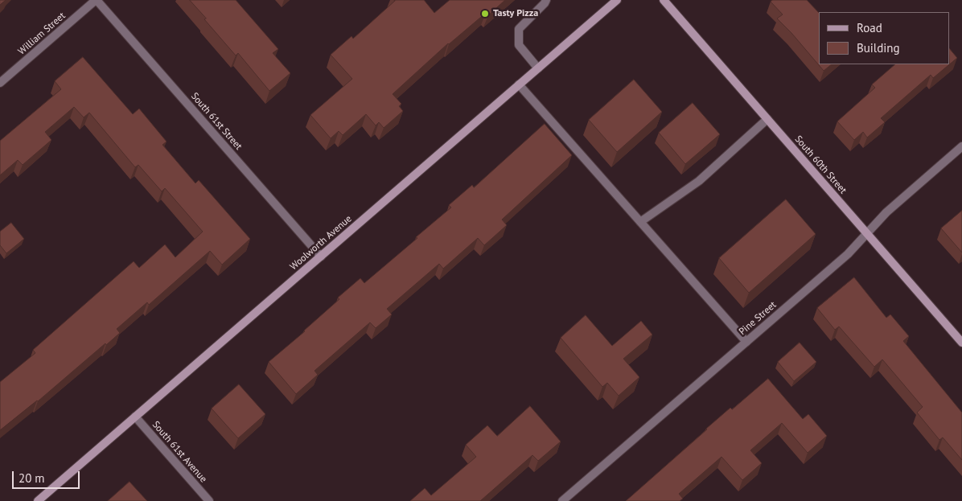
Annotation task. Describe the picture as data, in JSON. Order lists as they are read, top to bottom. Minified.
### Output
{"streets":{"street":["William Street","South 61st Street","South 60th Street","Woolworth Avenue","Pine Street","South 61st Avenue"]},"crossings":[["William Street","South 61st Street"],["South 61st Street","Woolworth Avenue"],["South 60th Street","Pine Street"],["Woolworth Avenue","South 61st Avenue"]],"places":["Tasty Pizza"],"legend":["Road","Building"],"scale_bar":"20 m"}
